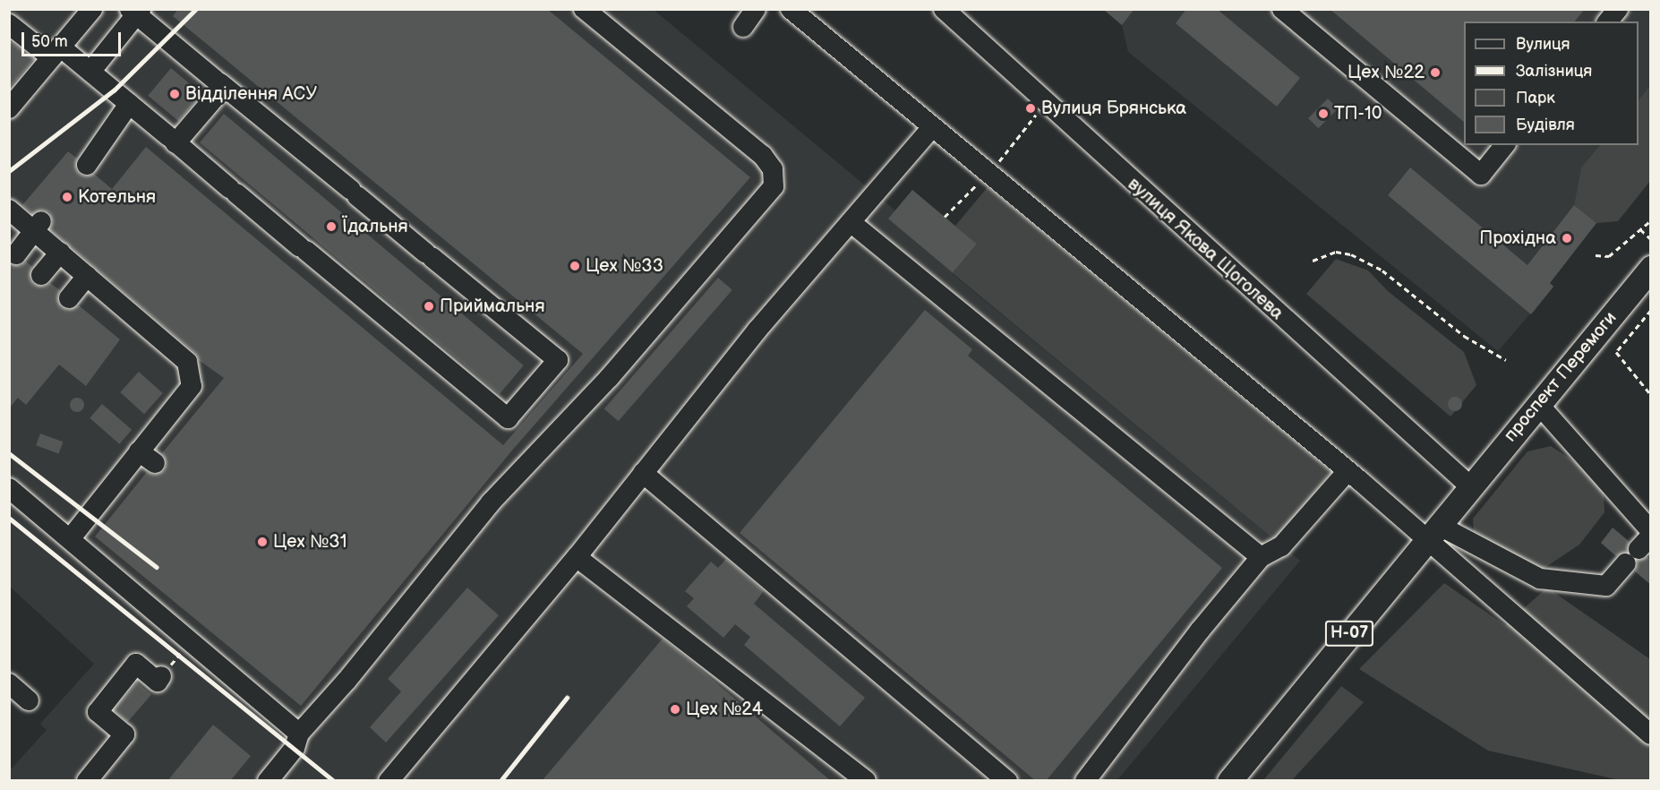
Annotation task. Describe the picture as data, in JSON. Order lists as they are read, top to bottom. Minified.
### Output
{"streets":{"main road":["проспект Перемоги","Н-07"],"street":["вулиця Якова Щоголева"]},"crossings":[["вулиця Якова Щоголева","проспект Перемоги"],["вулиця Якова Щоголева","Н-07"],["проспект Перемоги","Н-07"]],"places":["Цех №22","Відділення АСУ","Вулиця Брянська","ТП-10","Котельня","Їдальня","Прохідна","Цех №33","Приймальня","Цех №31","Цех №24"],"legend":["Вулиця","Залізниця","Парк","Будівля"],"scale_bar":"50 m"}
